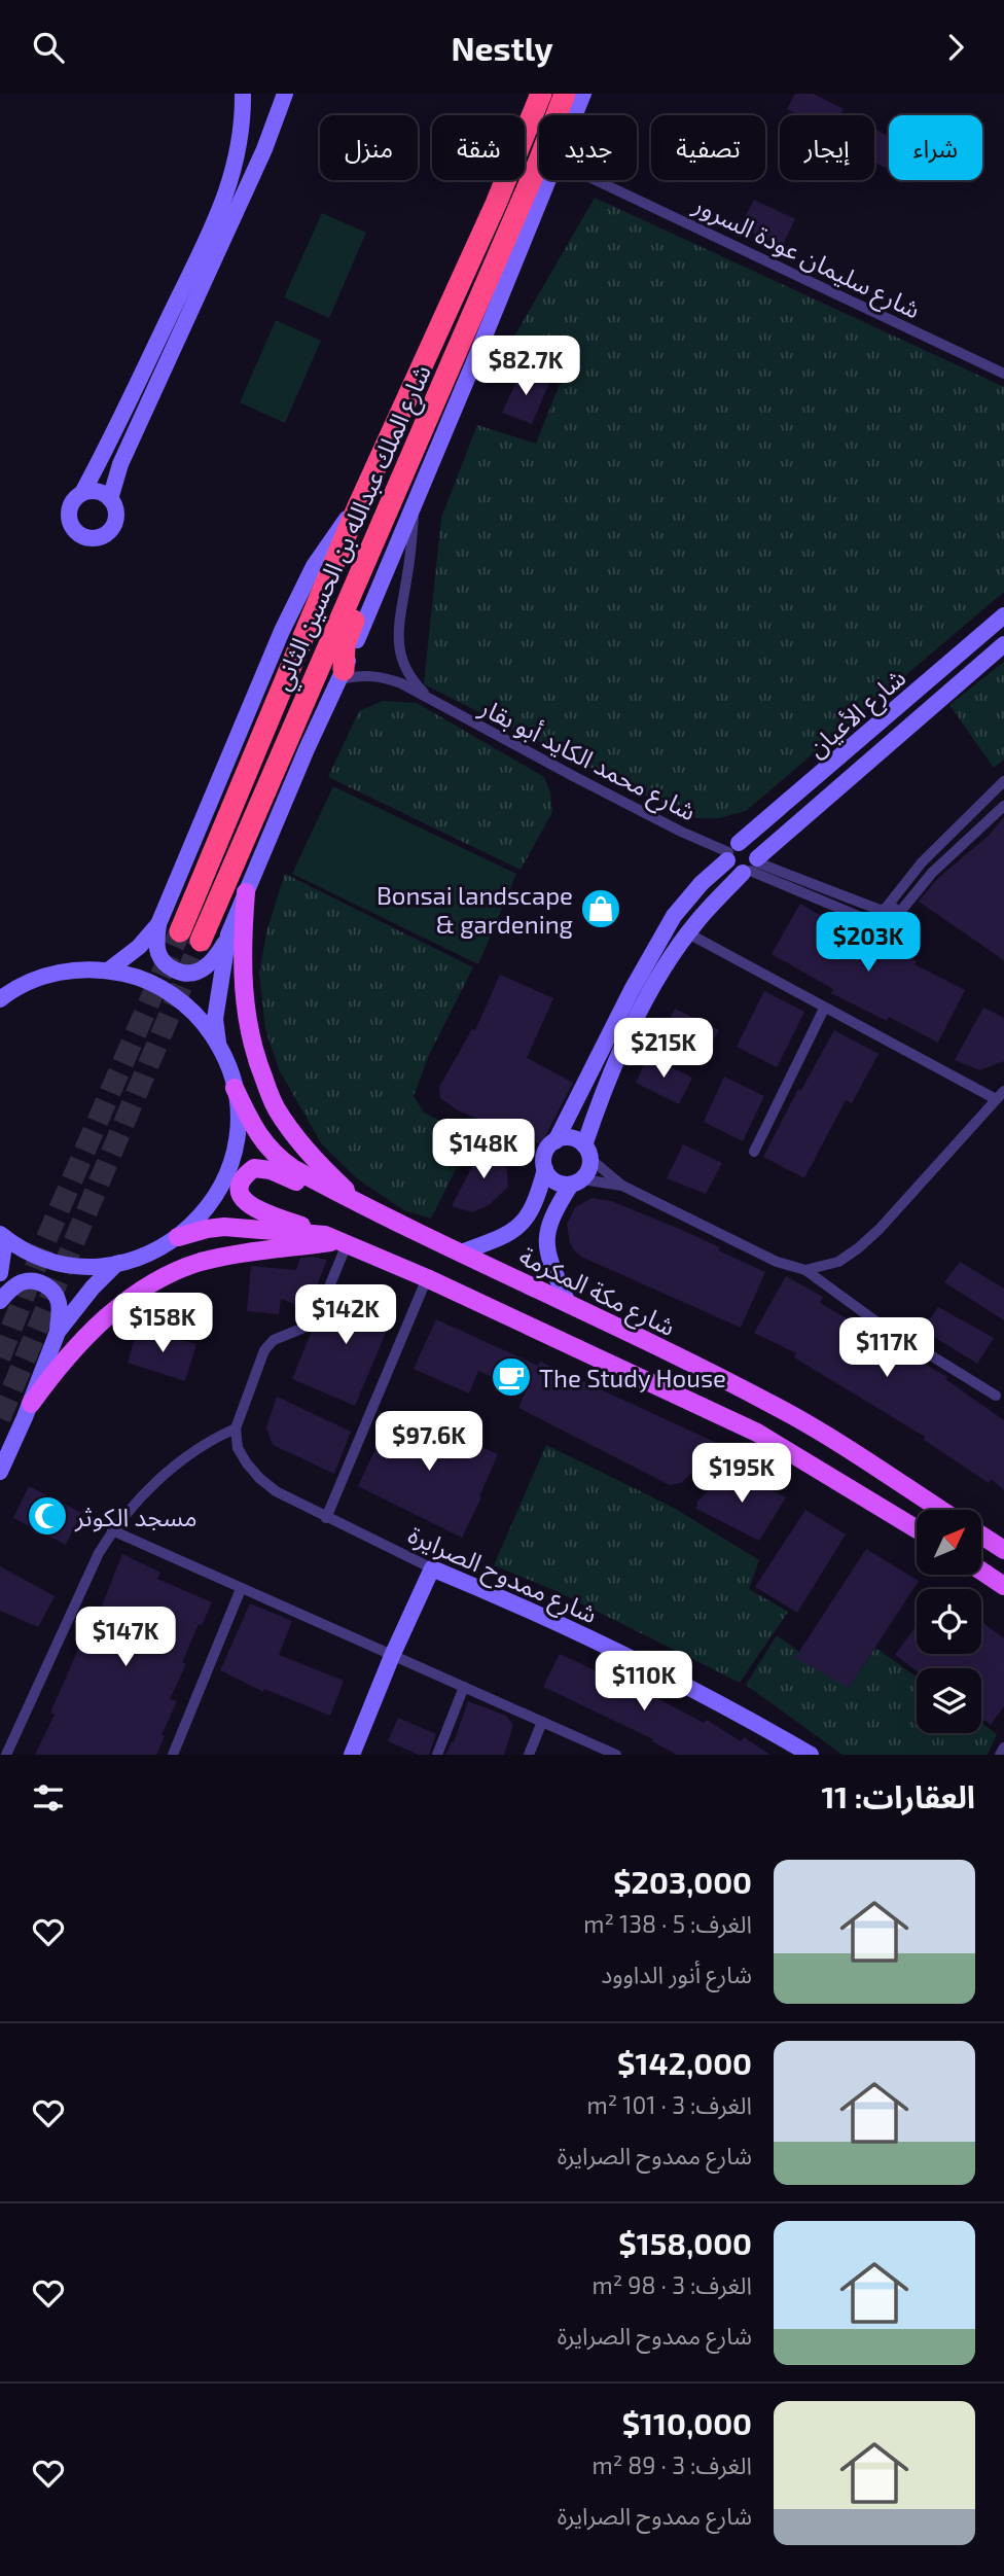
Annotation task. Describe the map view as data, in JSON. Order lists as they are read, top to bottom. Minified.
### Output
{"streets":{"highway":["شارع الملك عبدالله بن الحسين الثاني"],"main road":["شارع مكة المكرمة"],"street":["شارع سليمان عودة السرور","شارع الأعيان","شارع محمد الكايد أبو بقار","شارع ممدوح الصرايرة"]},"crossings":[["شارع الملك عبدالله بن الحسين الثاني","شارع محمد الكايد أبو بقار"],["شارع الأعيان","شارع محمد الكايد أبو بقار"]],"places":{"shop":["Bonsai landscape & gardening"],"cafe":["The Study House"],"mosque":["مسجد الكوثر"]},"north":"top right","page":{"header":"Nestly","chip":["شراء","إيجار","تصفية","جديد","شقة","منزل"],"price":["$82.7K","$203K","$215K","$148K","$142K","$158K","$117K","$97.6K","$195K","$147K","$110K"],"heading":"العقارات: 11","list":[{"name":"$203,000","note":"الغرف: 5 · 138 m² · شارع أنور الداوود"},{"name":"$142,000","note":"الغرف: 3 · 101 m² · شارع ممدوح الصرايرة"},{"name":"$158,000","note":"الغرف: 3 · 98 m² · شارع ممدوح الصرايرة"},{"name":"$110,000","note":"الغرف: 3 · 89 m² · شارع ممدوح الصرايرة"}]}}
